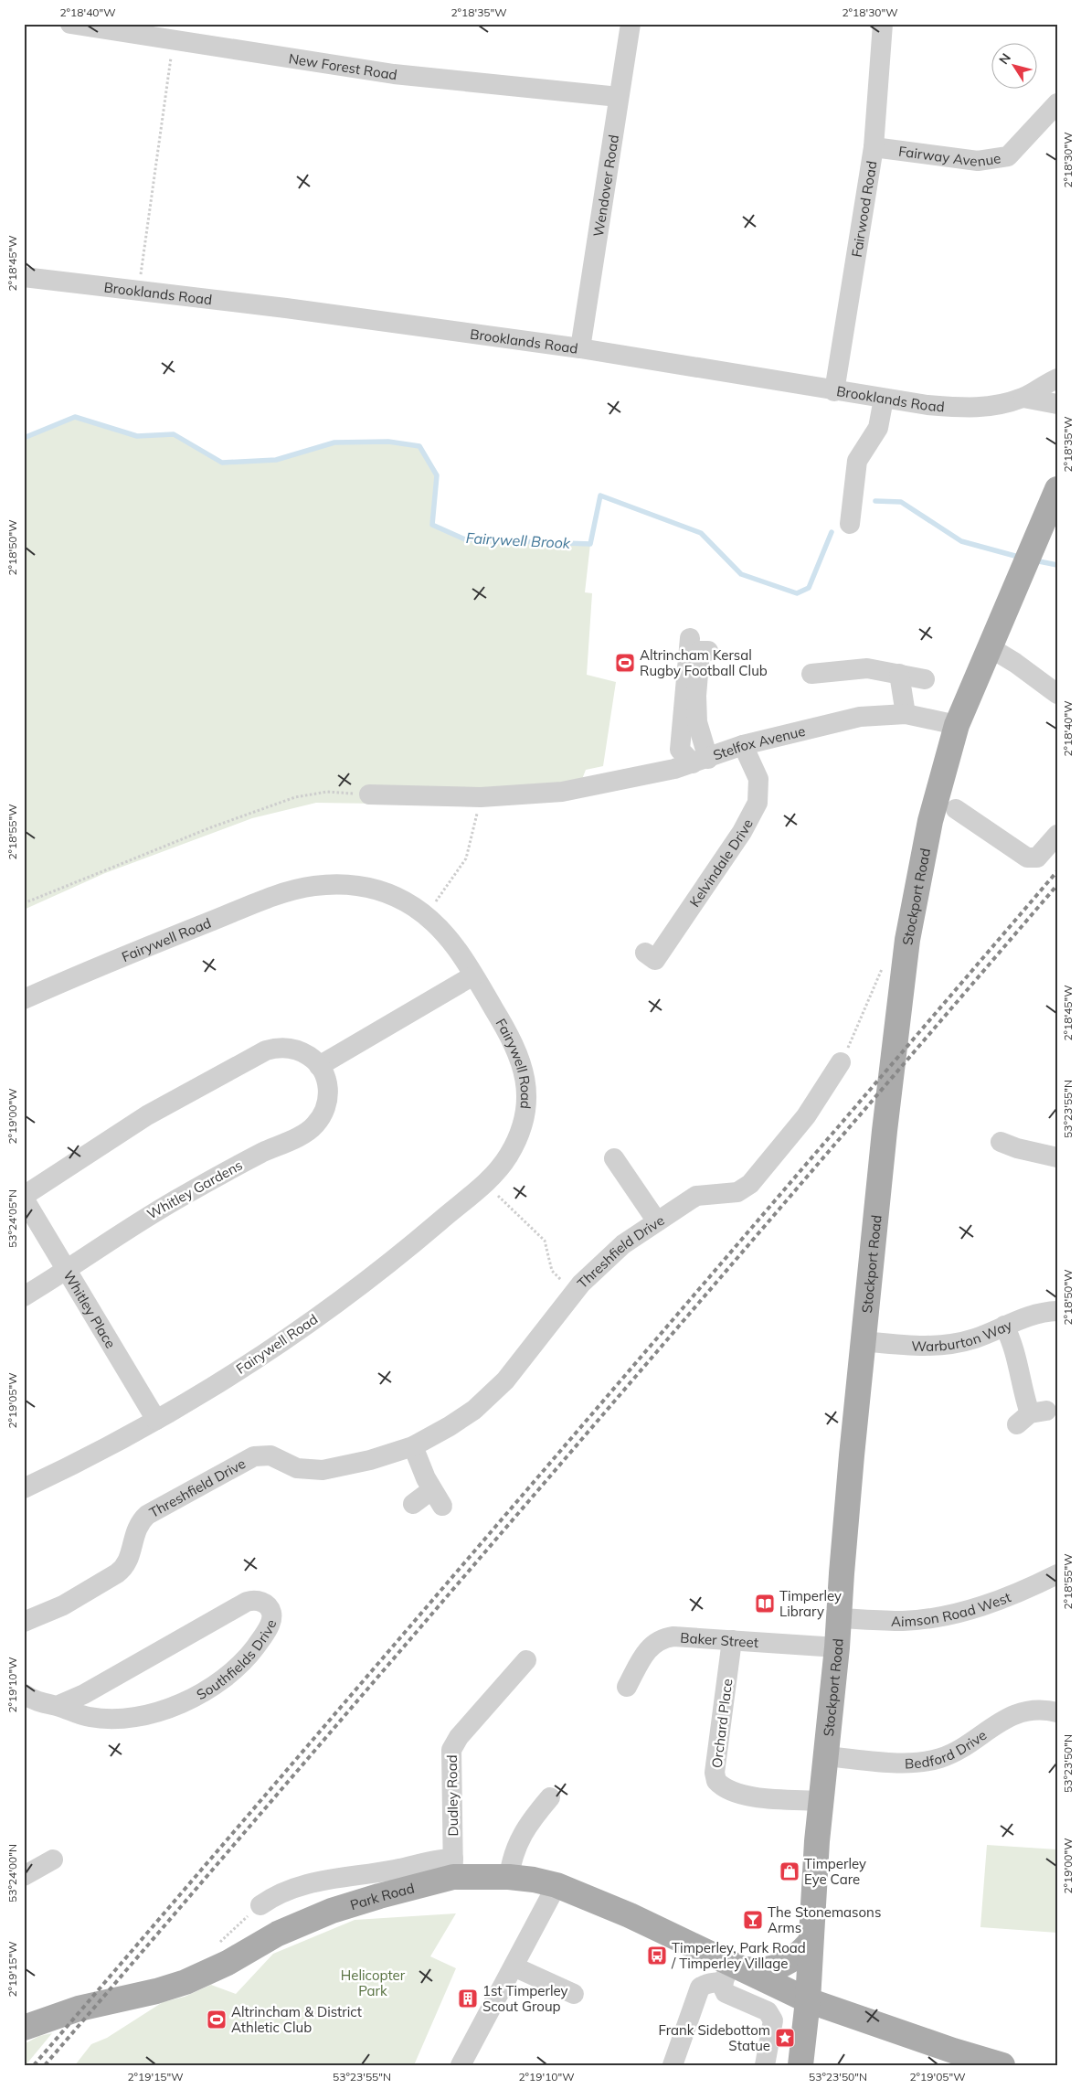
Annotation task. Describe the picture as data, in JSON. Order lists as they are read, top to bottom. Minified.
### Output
{"streets":{"main road":["Stockport Road","Park Road"],"street":["New Forest Road","Fairway Avenue","Wendover Road","Fairwood Road","Brooklands Road","Stelfox Avenue","Kelvindale Drive","Fairywell Road","Whitley Gardens","Threshfield Drive","Whitley Place","Warburton Way","Aimson Road West","Baker Street","Southfields Drive","Orchard Place","Bedford Drive","Dudley Road"]},"crossings":[["New Forest Road","Wendover Road"],["Fairway Avenue","Fairwood Road"],["Wendover Road","Brooklands Road"],["Fairwood Road","Brooklands Road"],["Stelfox Avenue","Kelvindale Drive"],["Stelfox Avenue","Stockport Road"],["Stockport Road","Warburton Way"],["Stockport Road","Aimson Road West"],["Stockport Road","Baker Street"],["Stockport Road","Orchard Place"],["Stockport Road","Bedford Drive"],["Stockport Road","Park Road"],["Fairywell Road","Whitley Place"],["Whitley Gardens","Whitley Place"],["Baker Street","Orchard Place"],["Dudley Road","Park Road"]],"water":["Fairywell Brook"],"parks":["Helicopter Park"],"places":{"sports":["Altrincham Kersal Rugby Football Club","Altrincham & District Athletic Club"],"library":["Timperley Library"],"shop":["Timperley Eye Care"],"bar":["The Stonemasons Arms"],"bus stop":["Timperley, Park Road / Timperley Village"],"building":["1st Timperley Scout Group"],"place":["Frank Sidebottom Statue"]},"north":"top left","coordinates":["2°18'40\"W","2°18'35\"W","2°18'30\"W","2°18'45\"W","2°18'50\"W","2°18'55\"W","53°23'55\"N","2°19'00\"W","53°24'05\"N","2°19'05\"W","2°19'10\"W","53°23'50\"N","53°24'00\"N","2°19'15\"W"]}
